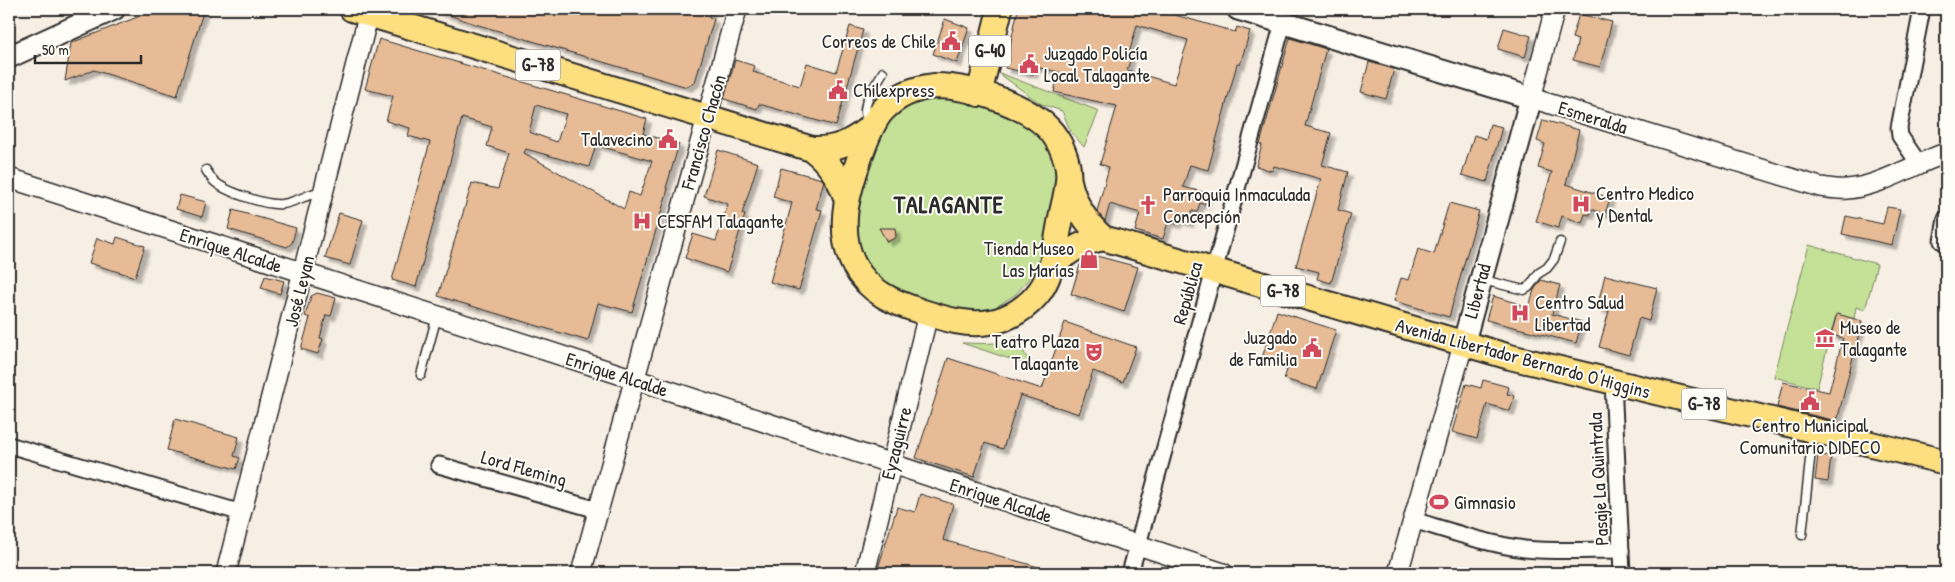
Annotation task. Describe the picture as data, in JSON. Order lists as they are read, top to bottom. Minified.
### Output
{"streets":{"main road":["G-40","G-78","Esmeralda","Libertad","Avenida Libertador Bernardo O'Higgins"],"street":["Francisco Chacón","Enrique Alcalde","José Leyan","República","Eyzaguirre","Lord Fleming","Pasaje La Quintrala"]},"crossings":[["G-40","G-78"],["G-78","Francisco Chacón"],["G-78","José Leyan"],["G-78","Avenida Libertador Bernardo O'Higgins"],["G-78","Eyzaguirre"],["Esmeralda","Libertad"],["Esmeralda","República"],["Francisco Chacón","Enrique Alcalde"],["Francisco Chacón","Lord Fleming"],["Enrique Alcalde","José Leyan"],["Enrique Alcalde","República"],["Enrique Alcalde","Eyzaguirre"],["Libertad","Avenida Libertador Bernardo O'Higgins"],["República","Avenida Libertador Bernardo O'Higgins"],["Avenida Libertador Bernardo O'Higgins","Pasaje La Quintrala"]],"districts":["TALAGANTE"],"places":{"public building":["Correos de Chile","Juzgado Policía Local Talagante","Chilexpress","Talavecino","Juzgado de Familia","Centro Municipal Comunitario DIDECO"],"hospital":["Centro Medico y Dental","CESFAM Talagante","Centro Salud Libertad"],"church":["Parroquia Inmaculada Concepción"],"shop":["Tienda Museo Las Marías"],"museum":["Museo de Talagante"],"theatre":["Teatro Plaza Talagante"],"sports":["Gimnasio"]},"scale_bar":"50 m"}
